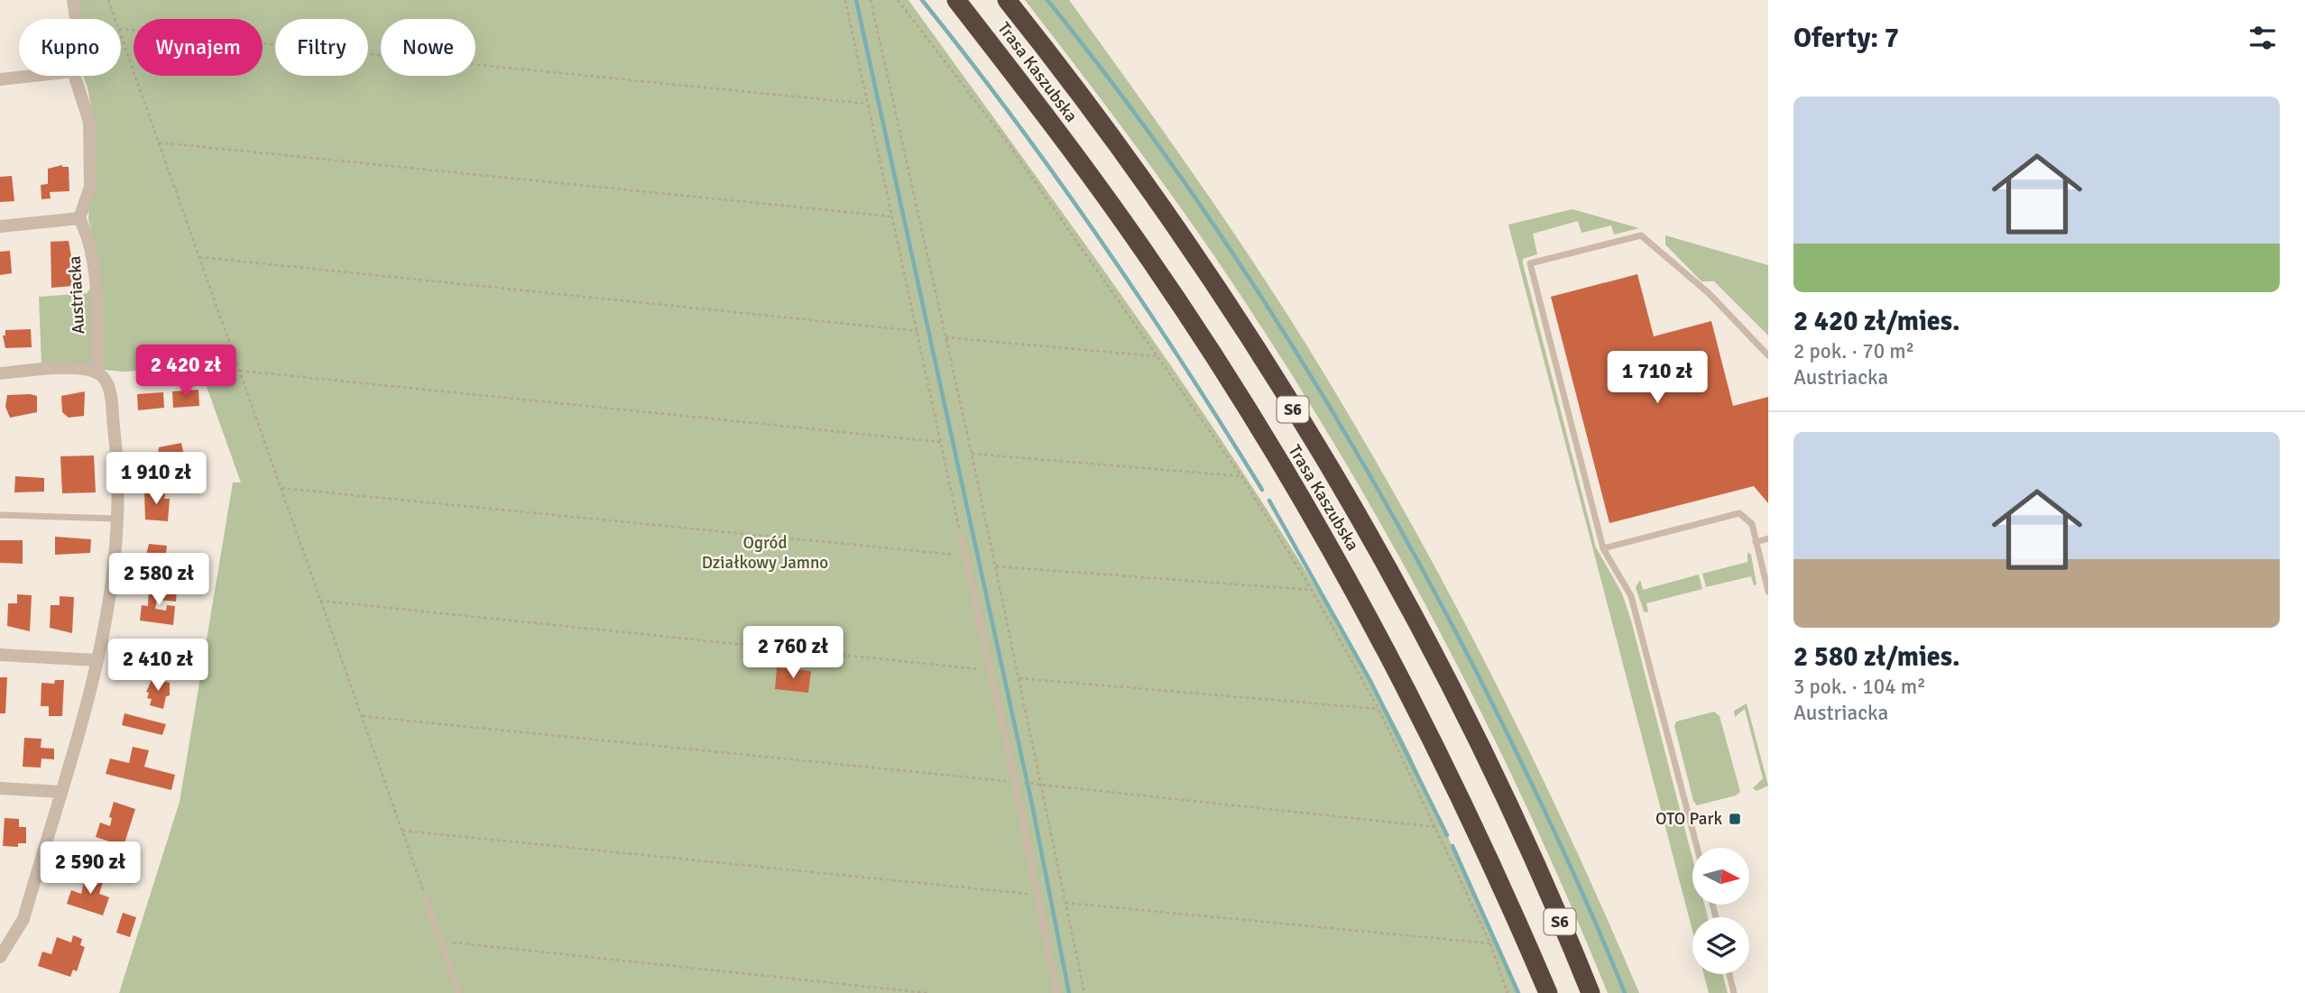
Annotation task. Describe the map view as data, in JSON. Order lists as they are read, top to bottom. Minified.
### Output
{"streets":{"highway":["Trasa Kaszubska","S6"],"street":["Austriacka"]},"parks":["Ogród Działkowy Jamno"],"places":{"transit":["OTO Park"]},"north":"right","page":{"heading":"Oferty: 7","chip":["Kupno","Wynajem","Filtry","Nowe"],"list":[{"name":"2 420 zł/mies.","note":"2 pok. · 70 m² · Austriacka"},{"name":"2 580 zł/mies.","note":"3 pok. · 104 m² · Austriacka"}],"price":["2 420 zł","1 710 zł","1 910 zł","2 580 zł","2 760 zł","2 410 zł","2 590 zł"]}}
